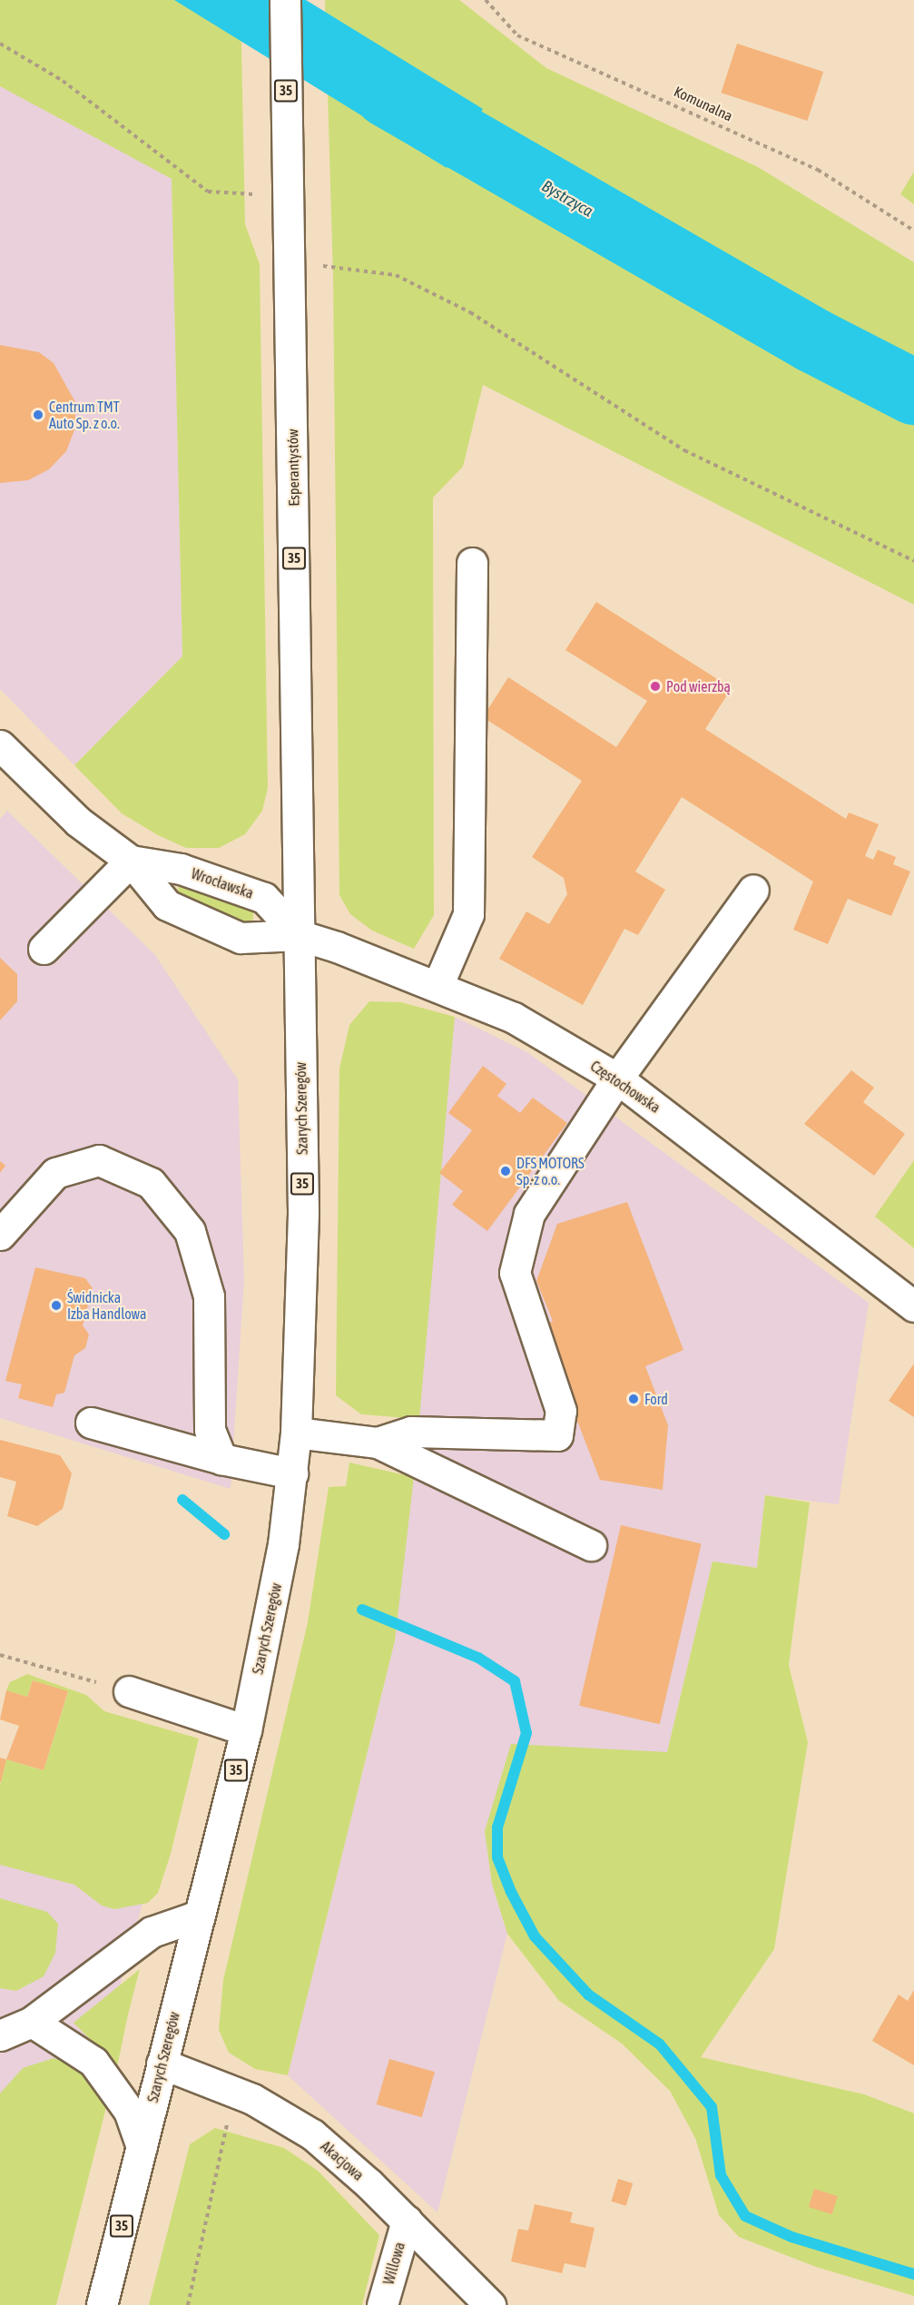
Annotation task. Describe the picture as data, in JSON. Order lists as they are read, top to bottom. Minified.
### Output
{"streets":{"main road":["35","Esperantystów","Wrocławska","Częstochowska","Szarych Szeregów","Akacjowa","Willowa"],"path":["Komunalna"]},"crossings":[["Esperantystów","Wrocławska"],["Esperantystów","Częstochowska"],["Esperantystów","Szarych Szeregów"],["Wrocławska","Częstochowska"],["Wrocławska","Szarych Szeregów"],["Częstochowska","Szarych Szeregów"],["Szarych Szeregów","Akacjowa"],["Akacjowa","Willowa"]],"water":["Bystrzyca"],"places":["Centrum TMT Auto Sp. z o.o.","Pod wierzbą","DFS MOTORS Sp. z o.o.","Świdnicka Izba Handlowa","Ford"]}
